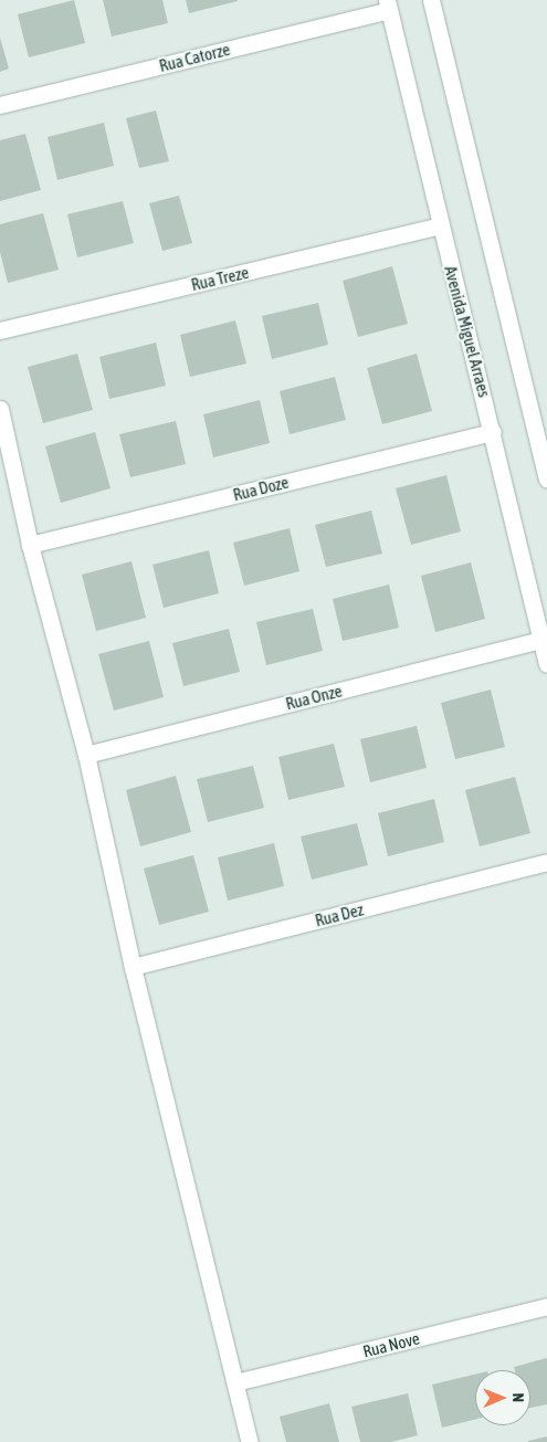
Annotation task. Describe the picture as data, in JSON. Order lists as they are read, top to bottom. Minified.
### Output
{"streets":{"street":["Rua Catorze","Rua Treze","Avenida Miguel Arraes","Rua Doze","Rua Onze","Rua Dez","Rua Nove"]},"crossings":[["Rua Catorze","Avenida Miguel Arraes"],["Rua Treze","Avenida Miguel Arraes"],["Avenida Miguel Arraes","Rua Doze"],["Avenida Miguel Arraes","Rua Onze"]],"north":"right"}
